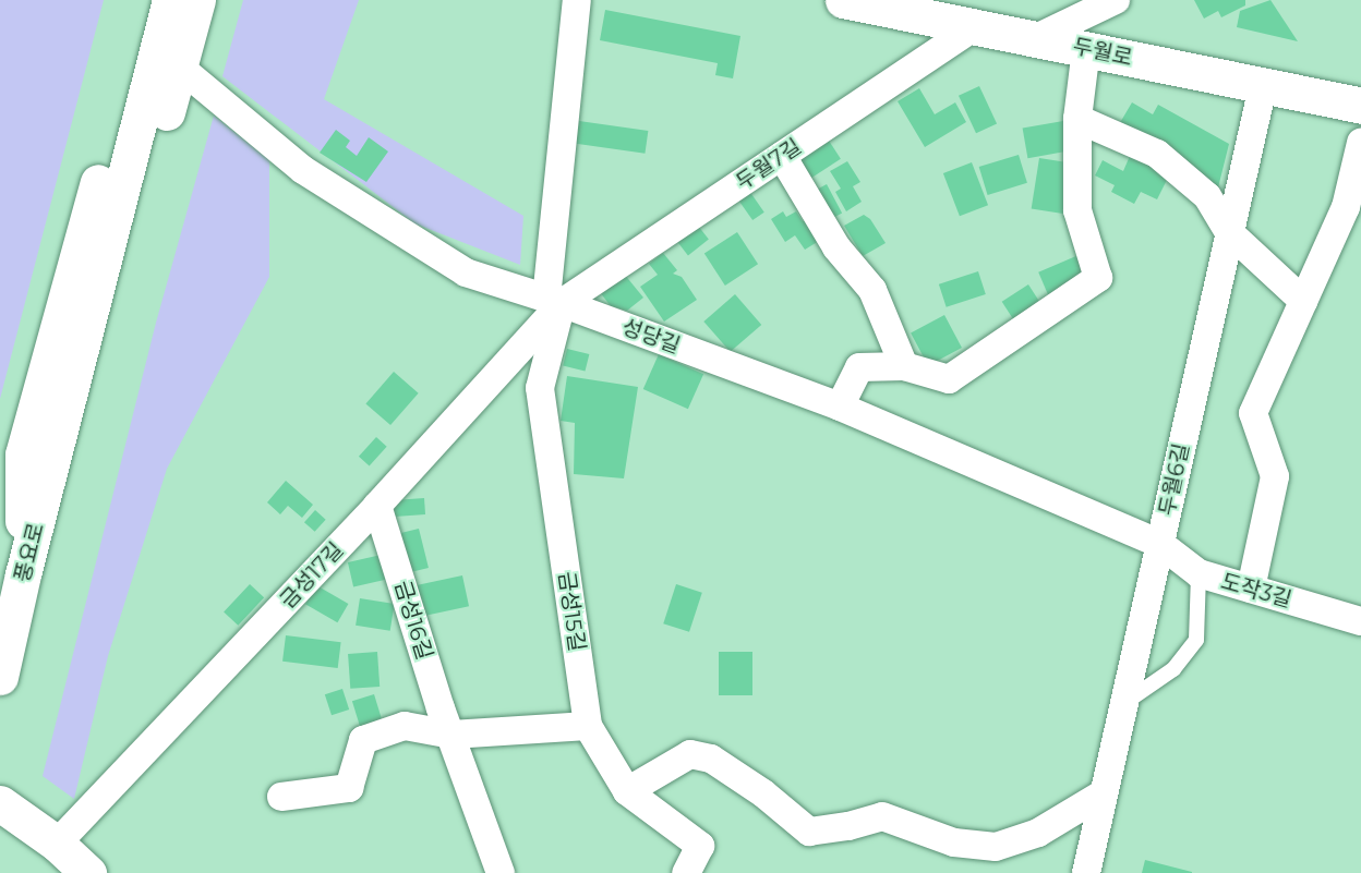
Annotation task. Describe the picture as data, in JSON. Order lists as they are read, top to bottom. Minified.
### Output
{"streets":{"main road":["두월로","풍요로"],"street":["두월7길","성당길","두월6길","금성17길","도작3길","금성15길","금성16길"]},"crossings":[["두월로","두월7길"],["두월로","두월6길"],["두월7길","성당길"],["두월7길","금성17길"],["두월7길","금성15길"],["성당길","두월6길"],["성당길","금성17길"],["성당길","도작3길"],["성당길","금성15길"],["두월6길","도작3길"],["금성17길","금성15길"],["금성17길","금성16길"]]}
